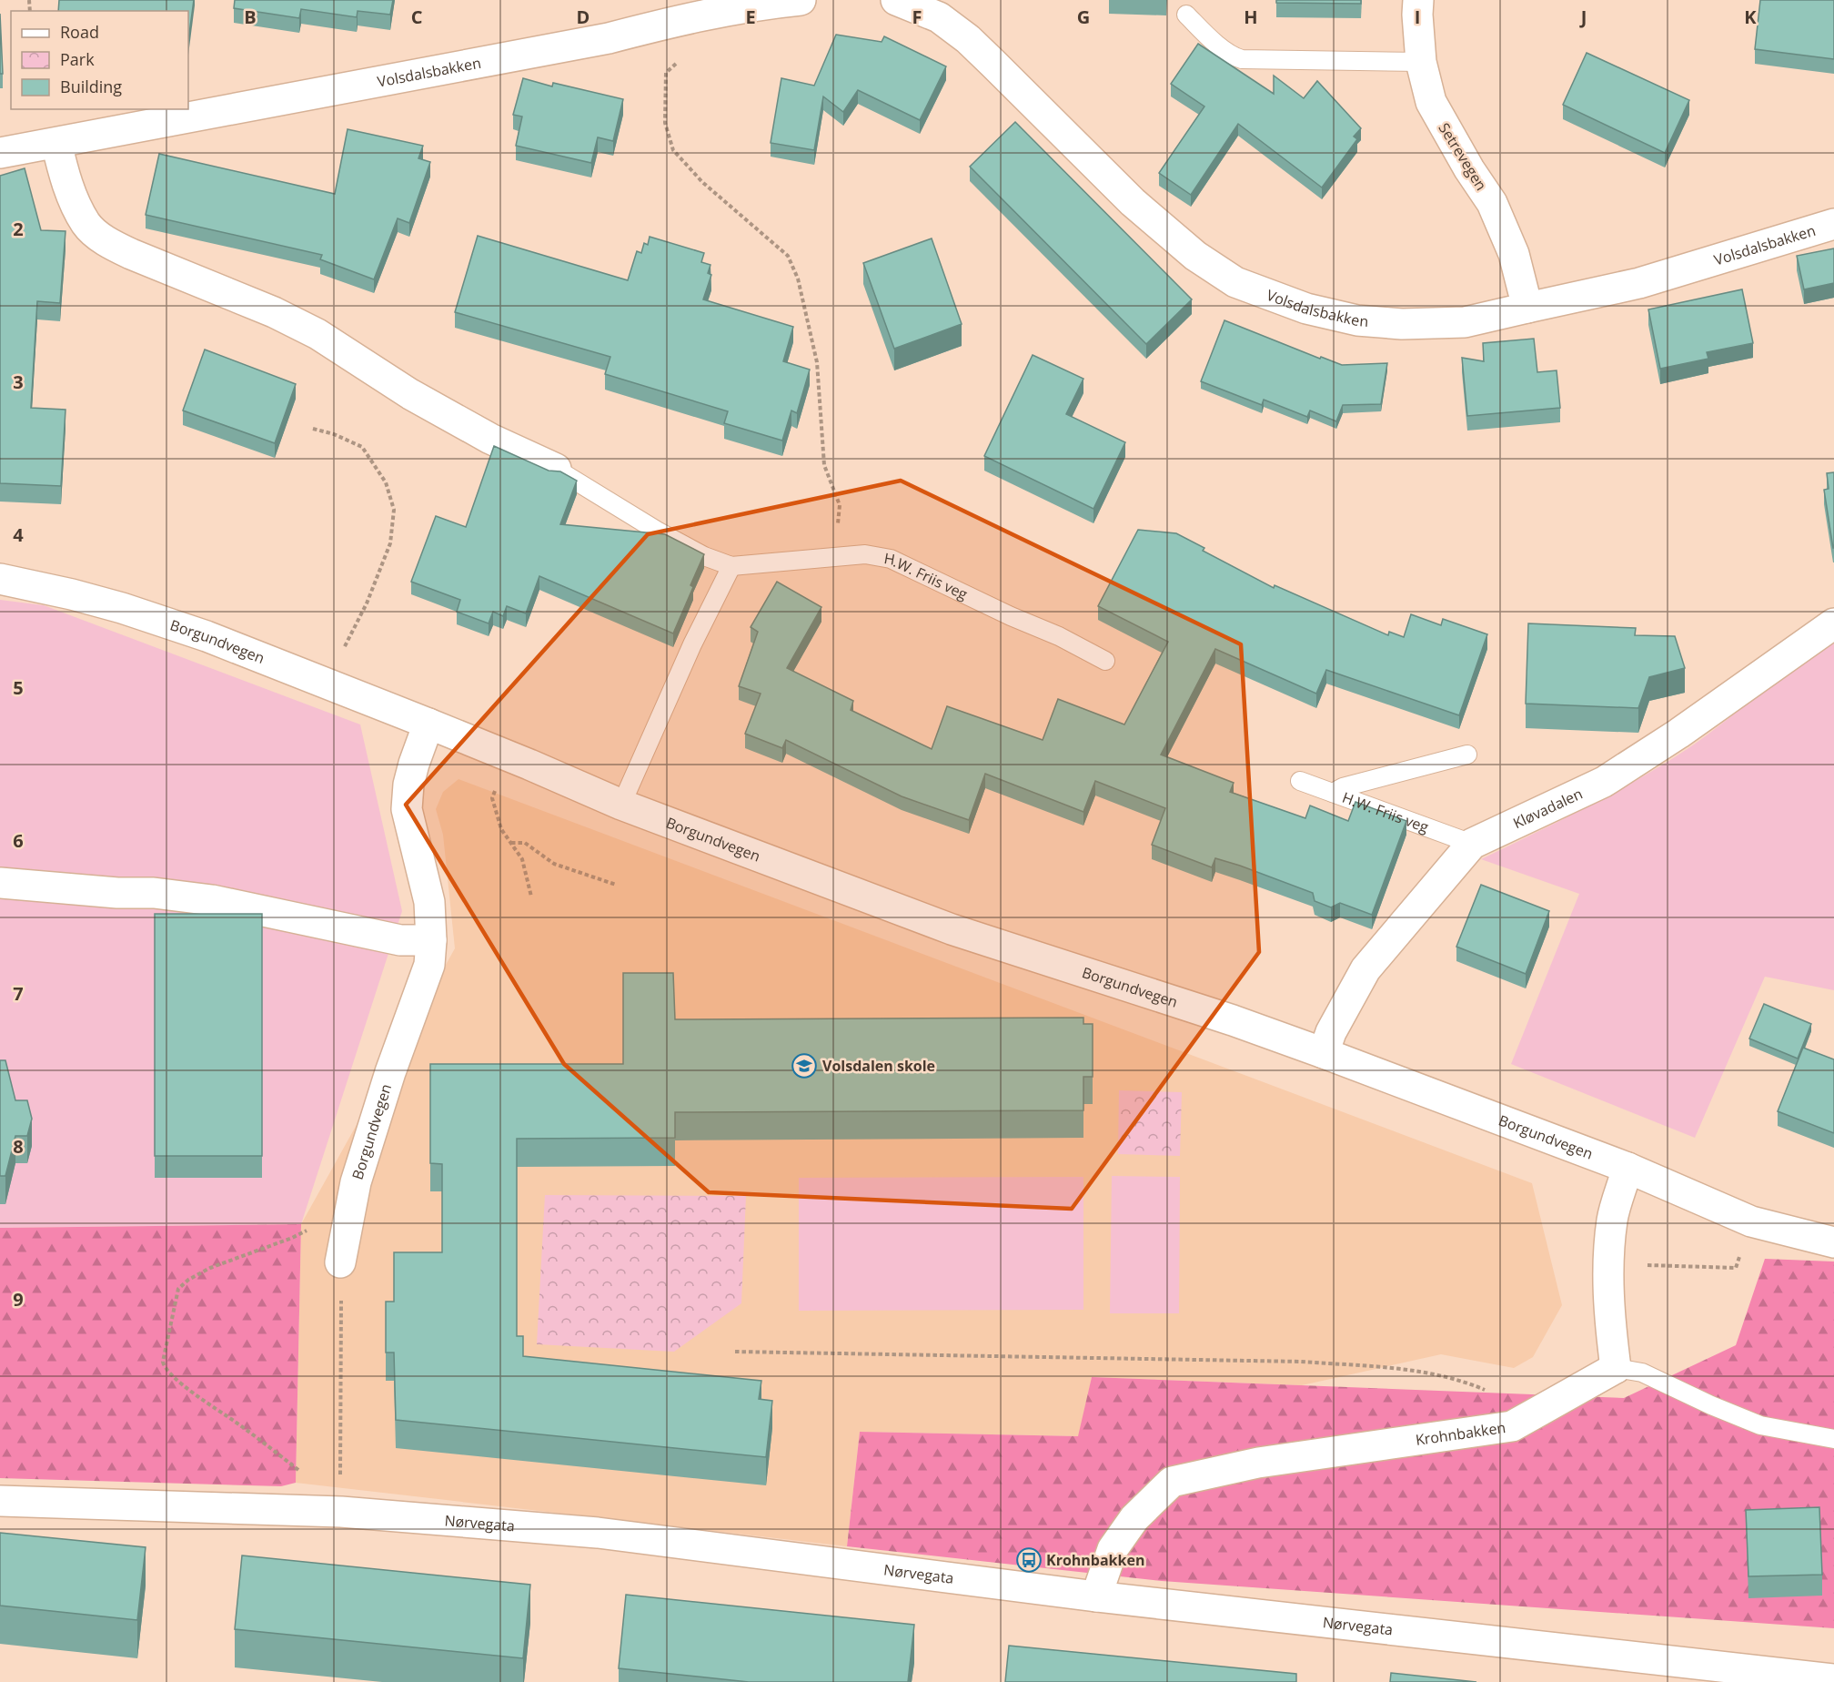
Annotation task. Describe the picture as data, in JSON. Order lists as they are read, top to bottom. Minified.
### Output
{"streets":{"street":["Volsdalsbakken","Setrevegen","Borgundvegen","Kløvadalen","Krohnbakken","Nørvegata"],"lane":["H.W. Friis veg"]},"crossings":[["Volsdalsbakken","Setrevegen"],["H.W. Friis veg","Kløvadalen"],["Borgundvegen","Kløvadalen"],["Krohnbakken","Nørvegata"]],"places":{"school or university":["Volsdalen skole"],"bus stop":["Krohnbakken"]},"legend":["Road","Park","Building"],"grid":{"columns":["B","C","D","E","F","G","H","I","J","K"],"rows":["2","3","4","5","6","7","8","9"]}}
